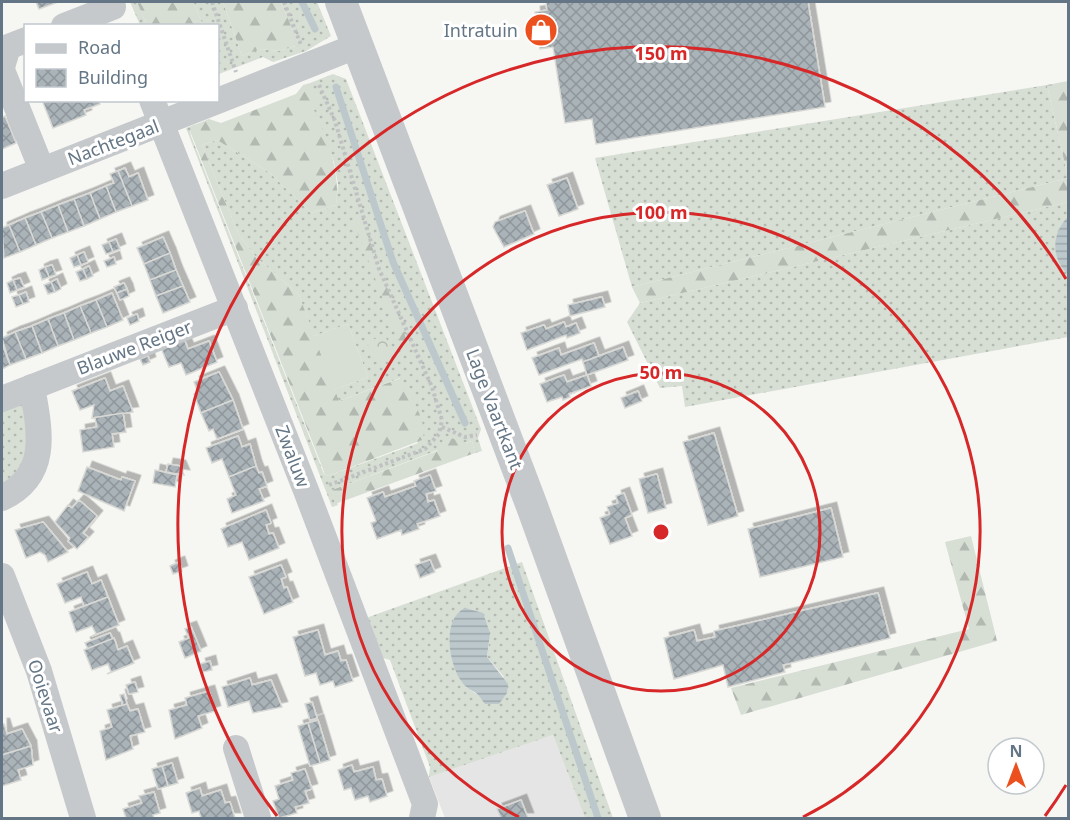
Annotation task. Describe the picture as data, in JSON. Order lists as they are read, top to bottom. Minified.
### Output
{"streets":{"street":["Nachtegaal","Blauwe Reiger","Lage Vaartkant","Zwaluw","Ooievaar"]},"crossings":[["Nachtegaal","Lage Vaartkant"],["Nachtegaal","Zwaluw"],["Blauwe Reiger","Zwaluw"]],"places":{"shop":["Intratuin"]},"legend":["Road","Building"],"north":"top","rings":["150 m","100 m","50 m"]}
